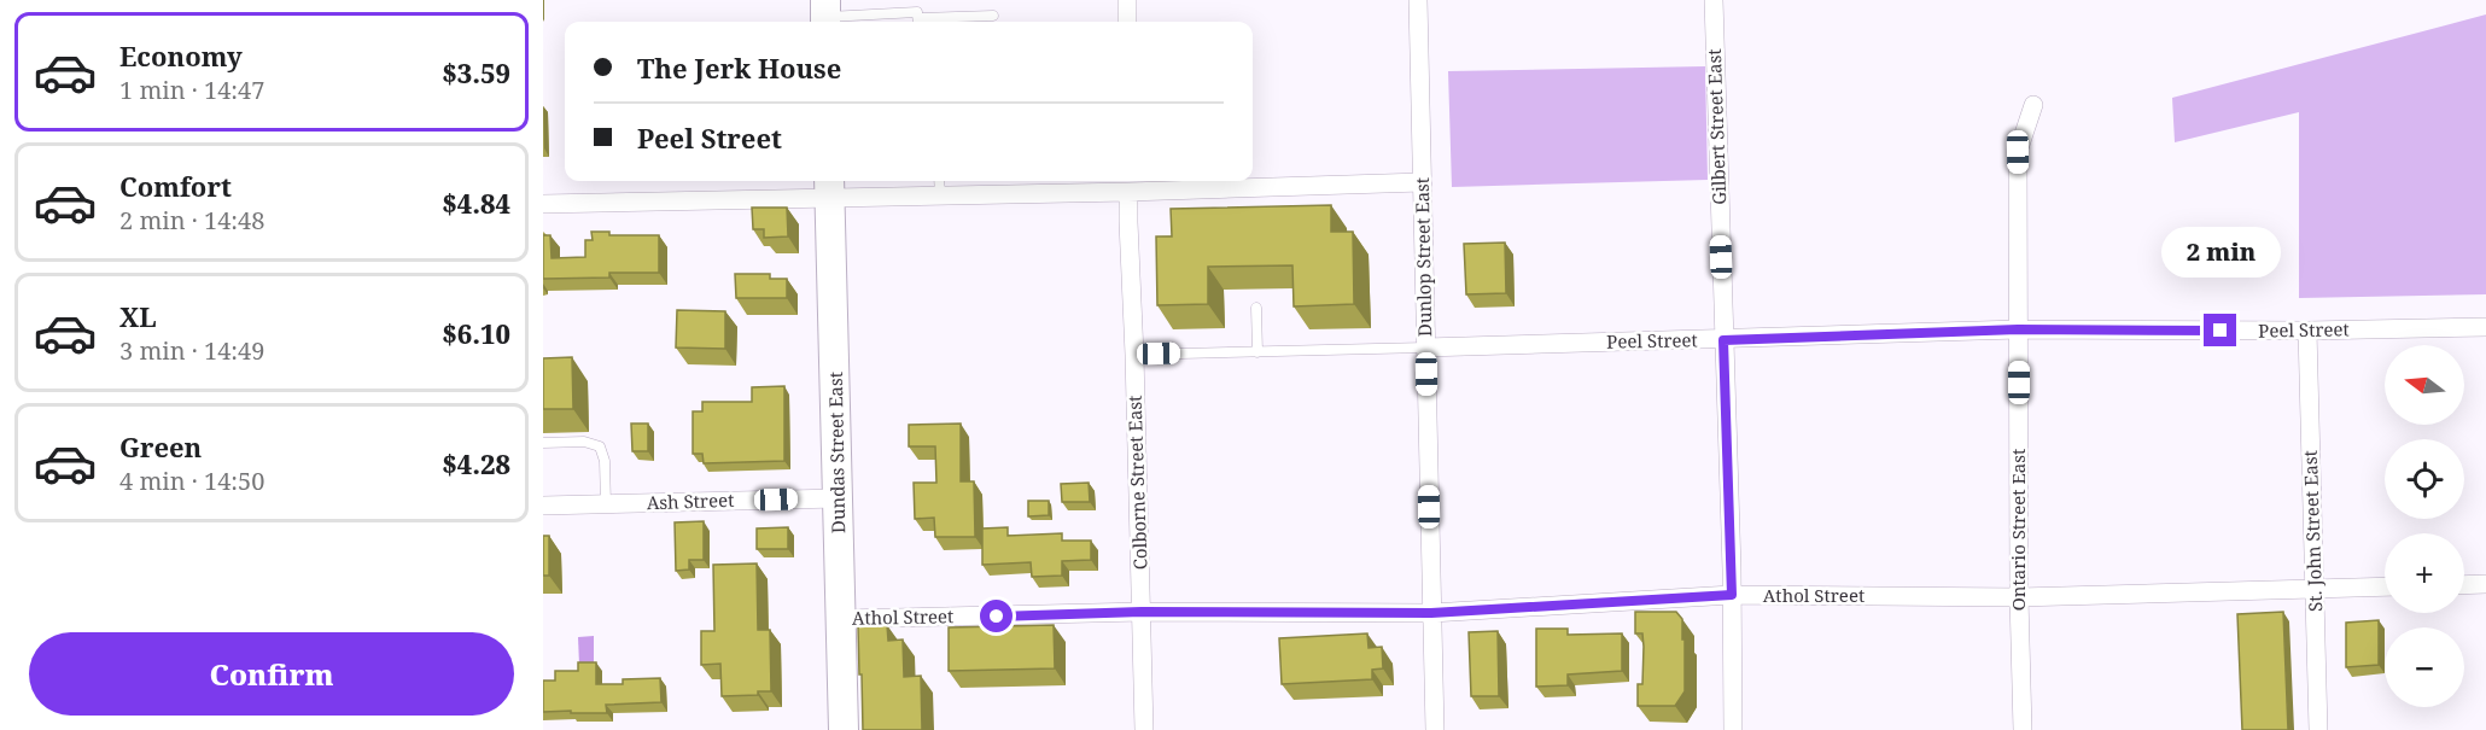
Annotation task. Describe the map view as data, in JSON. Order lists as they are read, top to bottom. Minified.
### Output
{"streets":{"main road":["Dundas Street East"],"street":["Gilbert Street East","Dunlop Street East","Peel Street","Colborne Street East","Ash Street","Ontario Street East","St. John Street East","Athol Street"]},"crossings":[["Gilbert Street East","Peel Street"],["Gilbert Street East","Athol Street"],["Dunlop Street East","Peel Street"],["Dunlop Street East","Athol Street"],["Peel Street","Ontario Street East"],["Peel Street","St. John Street East"],["Dundas Street East","Ash Street"],["Dundas Street East","Athol Street"],["Colborne Street East","Athol Street"],["Ontario Street East","Athol Street"],["St. John Street East","Athol Street"]],"north":"left","page":{"list":[{"name":"Economy","note":"1 min · 14:47","value":"$3.59"},{"name":"Comfort","note":"2 min · 14:48","value":"$4.84"},{"name":"XL","note":"3 min · 14:49","value":"$6.10"},{"name":"Green","note":"4 min · 14:50","value":"$4.28"}],"banner":["The Jerk House","Peel Street"],"bubble":"2 min","map_buttons":["+","−"],"buttons":"Confirm"}}
